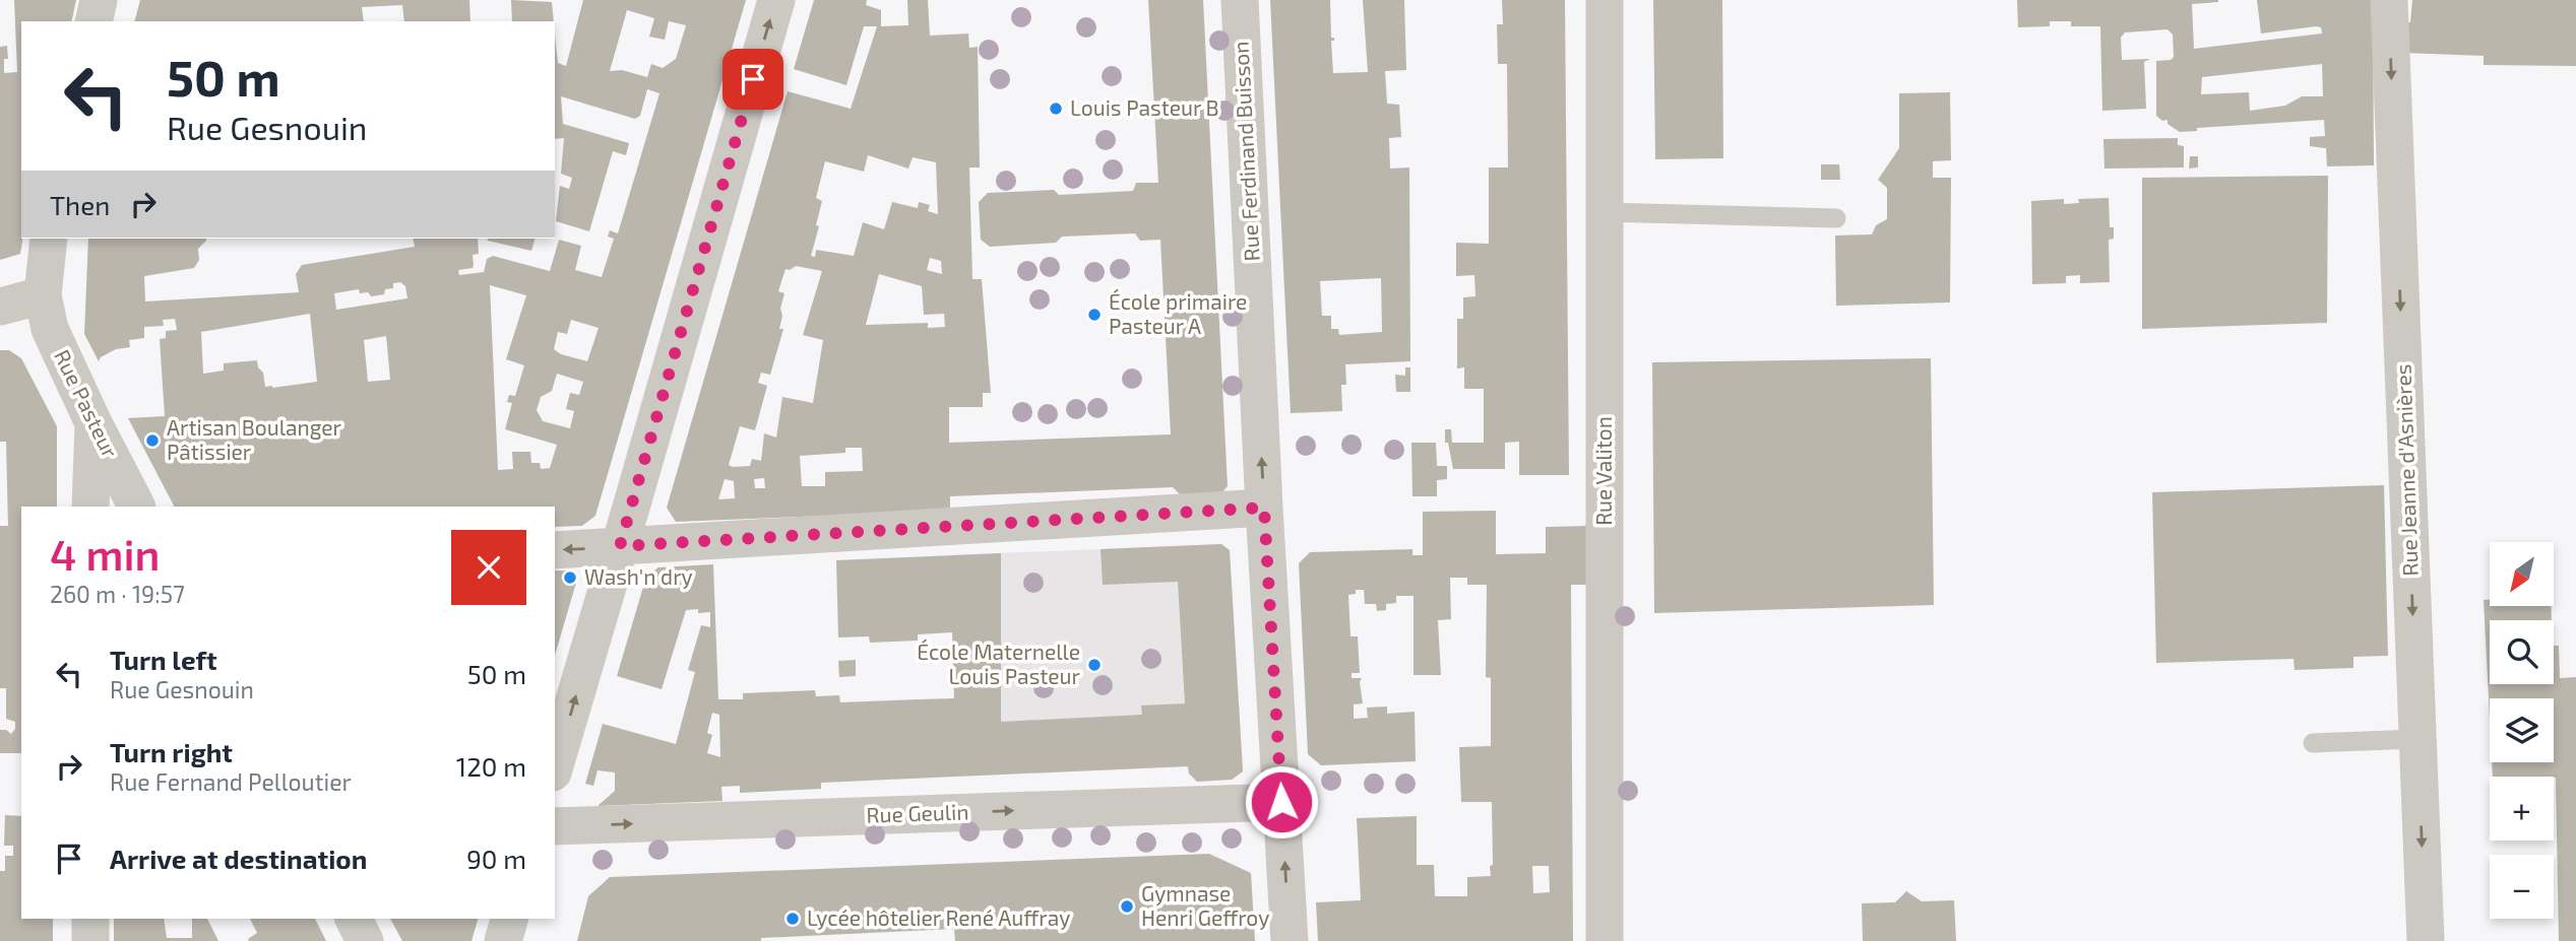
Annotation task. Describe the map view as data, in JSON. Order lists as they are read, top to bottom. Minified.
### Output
{"streets":{"street":["Rue Ferdinand Buisson","Rue Pasteur","Rue Jeanne d'Asnières","Rue Valiton","Rue Geulin"]},"crossings":[["Rue Ferdinand Buisson","Rue Geulin"]],"one_way":["Rue Ferdinand Buisson","Rue Jeanne d'Asnières"],"places":["Louis Pasteur B","École primaire Pasteur A","Artisan Boulanger Pâtissier","Wash'n dry","École Maternelle Louis Pasteur","Gymnase Henri Geffroy","Lycée hôtelier René Auffray"],"north":"bottom left","page":{"turn":["50 m","Rue Gesnouin"],"then":"Then","heading":["4 min","260 m · 19:57"],"map_buttons":["+","−"],"list":[{"name":"Turn left","note":"Rue Gesnouin","value":"50 m"},{"name":"Turn right","note":"Rue Fernand Pelloutier","value":"120 m"},{"name":"Arrive at destination","value":"90 m"}]}}
